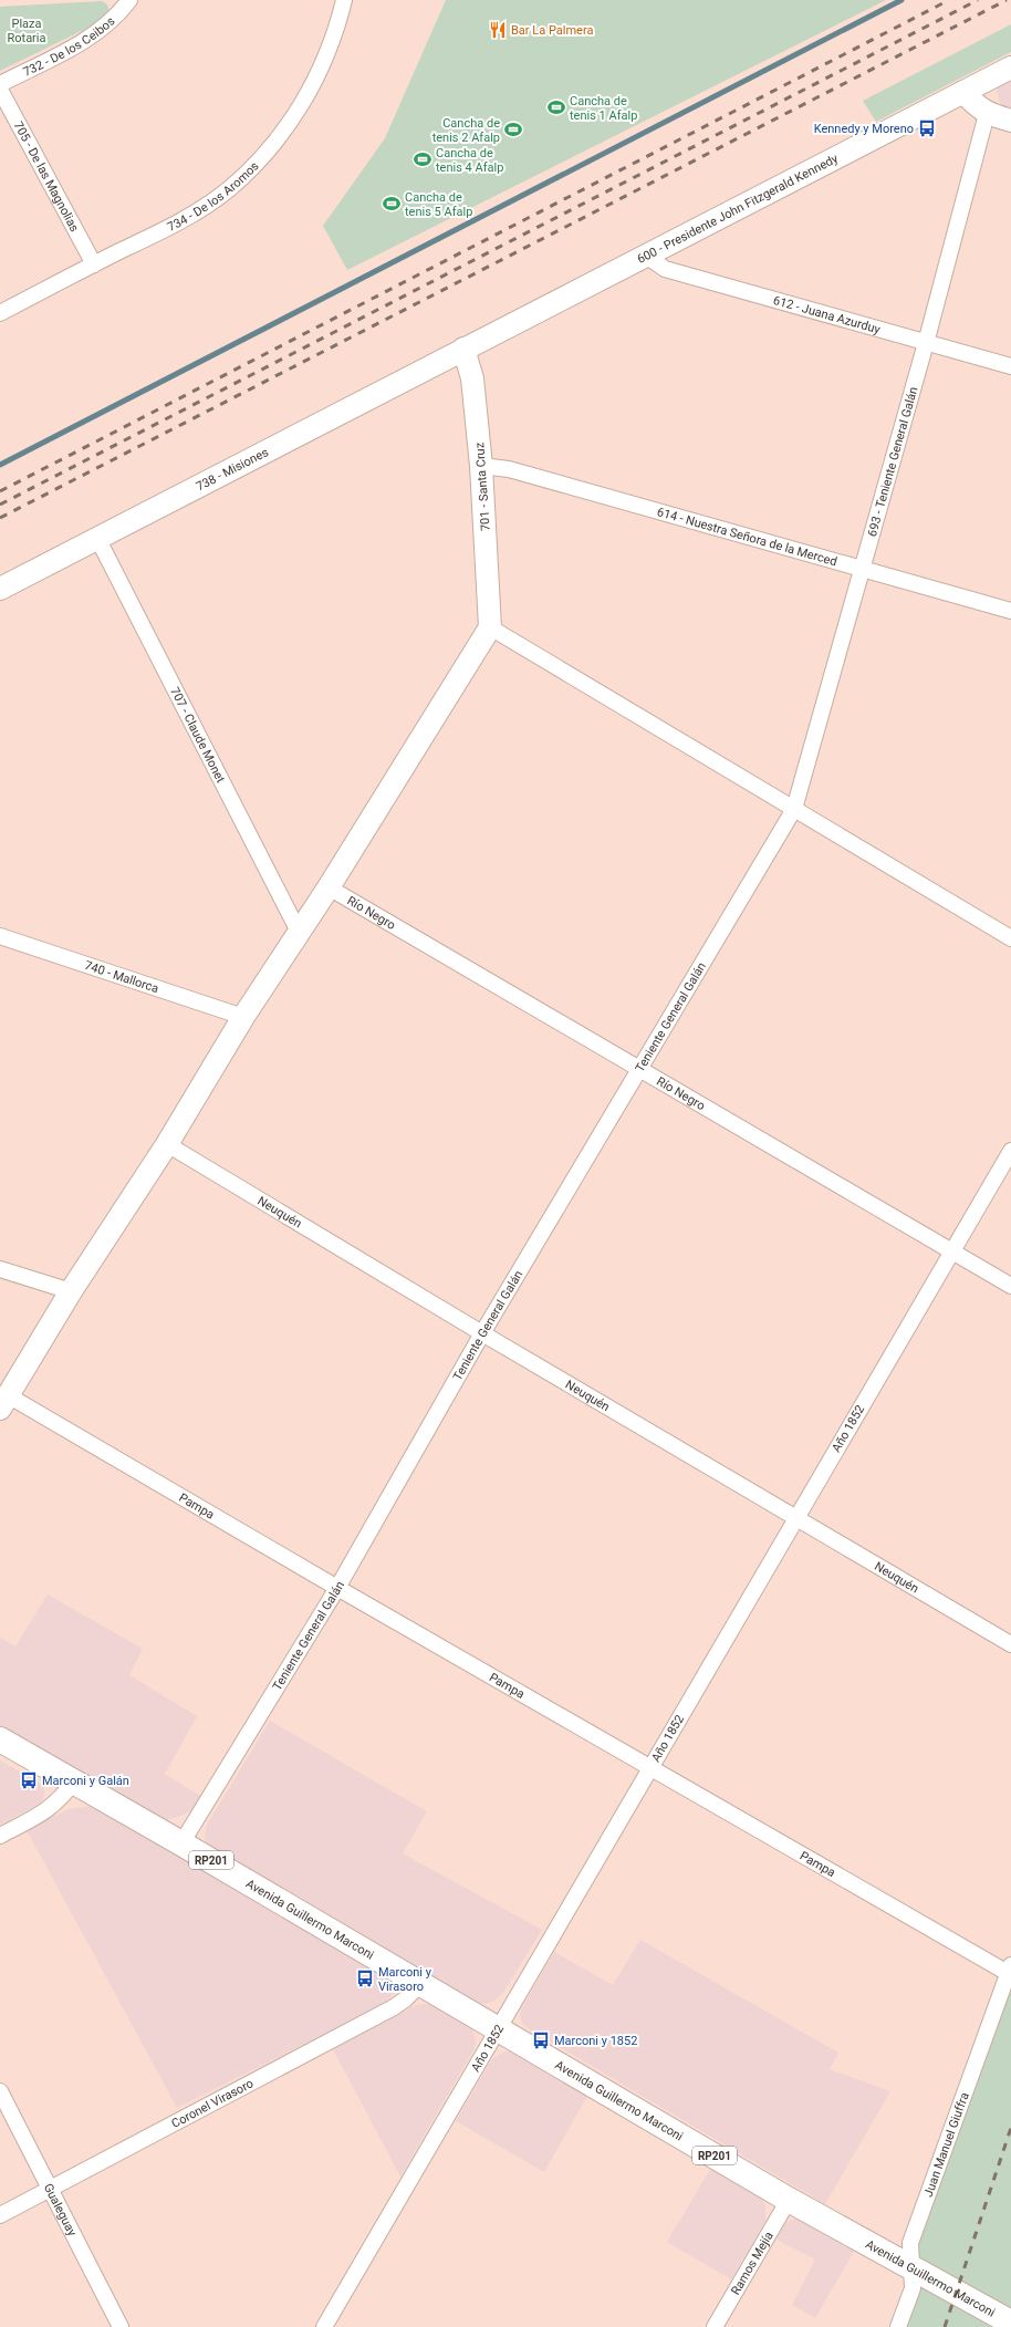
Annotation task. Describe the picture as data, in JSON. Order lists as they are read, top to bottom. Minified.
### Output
{"streets":{"main road":["RP201","Avenida Guillermo Marconi"],"street":["732 - De los Ceibos","705 - De las Magnolias","734 - De los Aromos","600 - Presidente John Fitzgerald Kennedy","612 - Juana Azurduy","693 - Teniente General Galán","738 - Misiones","701 - Santa Cruz","614 - Nuestra Señora de la Merced","707 - Claude Monet","Río Negro","740 - Mallorca","Teniente General Galán","Neuquén","Año 1852","Pampa","Coronel Virasoro","Juan Manuel Giuffra","Gualeguay","Ramos Mejía"]},"crossings":[["705 - De las Magnolias","734 - De los Aromos"],["600 - Presidente John Fitzgerald Kennedy","612 - Juana Azurduy"],["600 - Presidente John Fitzgerald Kennedy","738 - Misiones"],["600 - Presidente John Fitzgerald Kennedy","701 - Santa Cruz"],["612 - Juana Azurduy","693 - Teniente General Galán"],["693 - Teniente General Galán","614 - Nuestra Señora de la Merced"],["693 - Teniente General Galán","Teniente General Galán"],["738 - Misiones","701 - Santa Cruz"],["738 - Misiones","707 - Claude Monet"],["701 - Santa Cruz","614 - Nuestra Señora de la Merced"],["Río Negro","Teniente General Galán"],["Río Negro","Año 1852"],["Teniente General Galán","Neuquén"],["Teniente General Galán","Pampa"],["Teniente General Galán","Avenida Guillermo Marconi"],["Neuquén","Año 1852"],["Año 1852","Pampa"],["Año 1852","Avenida Guillermo Marconi"],["Pampa","Juan Manuel Giuffra"],["Avenida Guillermo Marconi","Coronel Virasoro"],["Avenida Guillermo Marconi","Juan Manuel Giuffra"],["Avenida Guillermo Marconi","Ramos Mejía"],["Coronel Virasoro","Gualeguay"]],"parks":["Plaza Rotaria"],"places":{"restaurant":["Bar La Palmera"],"sports":["Cancha de tenis 1 Afalp","Cancha de tenis 2 Afalp","Cancha de tenis 4 Afalp","Cancha de tenis 5 Afalp"],"bus stop":["Kennedy y Moreno","Marconi y Galán","Marconi y Virasoro","Marconi y 1852"]}}
